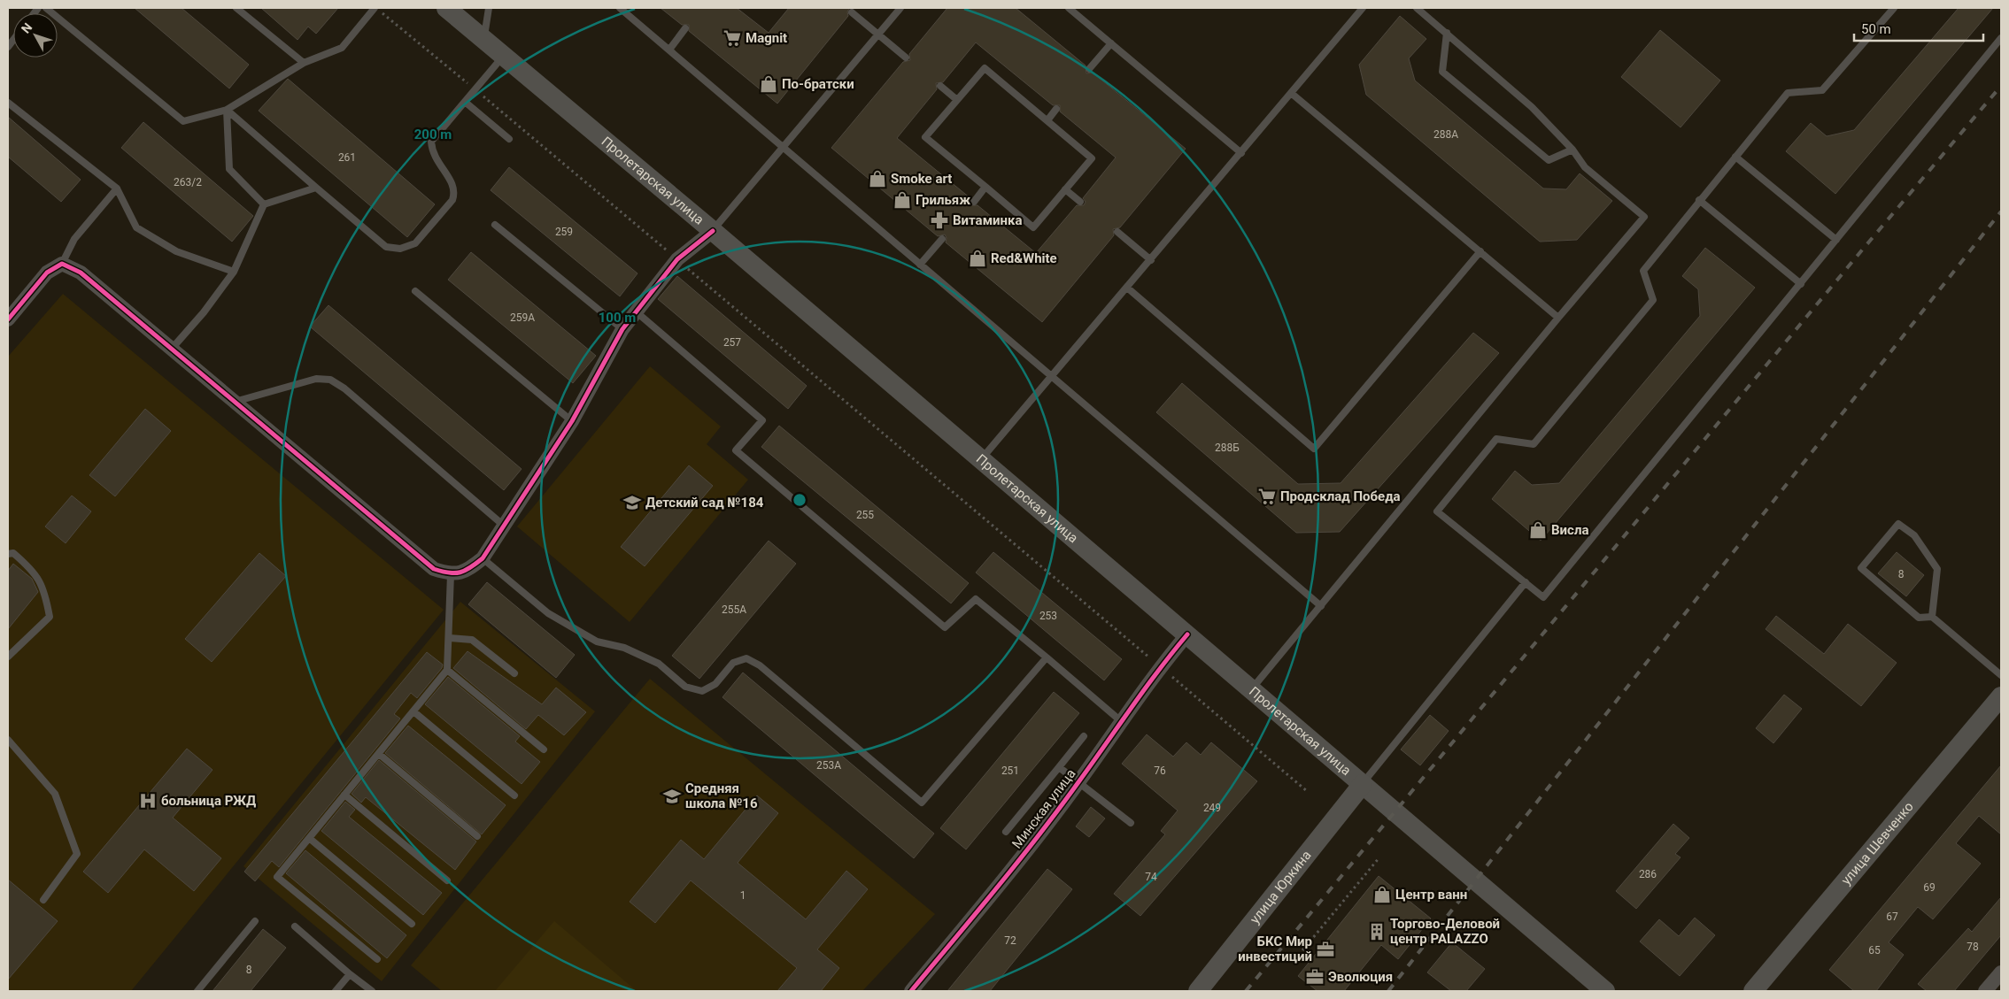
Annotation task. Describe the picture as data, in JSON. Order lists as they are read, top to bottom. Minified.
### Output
{"streets":{"main road":["Пролетарская улица","улица Шевченко","улица Юркина"],"street":["Минская улица"]},"crossings":[["Пролетарская улица","Минская улица"],["Пролетарская улица","улица Юркина"]],"places":{"supermarket":["Magnit","Продсклад Победа"],"shop":["По-братски","Smoke art","Грильяж","Red&White","Висла","Центр ванн"],"pharmacy":["Витаминка"],"school or university":["Детский сад №184","Средняя школа №16"],"hospital":["больница РЖД"],"building":["Торгово-Деловой центр PALAZZO"],"office":["БКС Мир инвестиций","Эволюция"]},"house_numbers":["288А","261","263/2","259","259А","257","288Б","255","8","255А","253","253А","251","76","249","286","74","69","1","67","72","78","65","8"],"scale_bar":"50 m","north":"top left","rings":["200 m","100 m"]}
